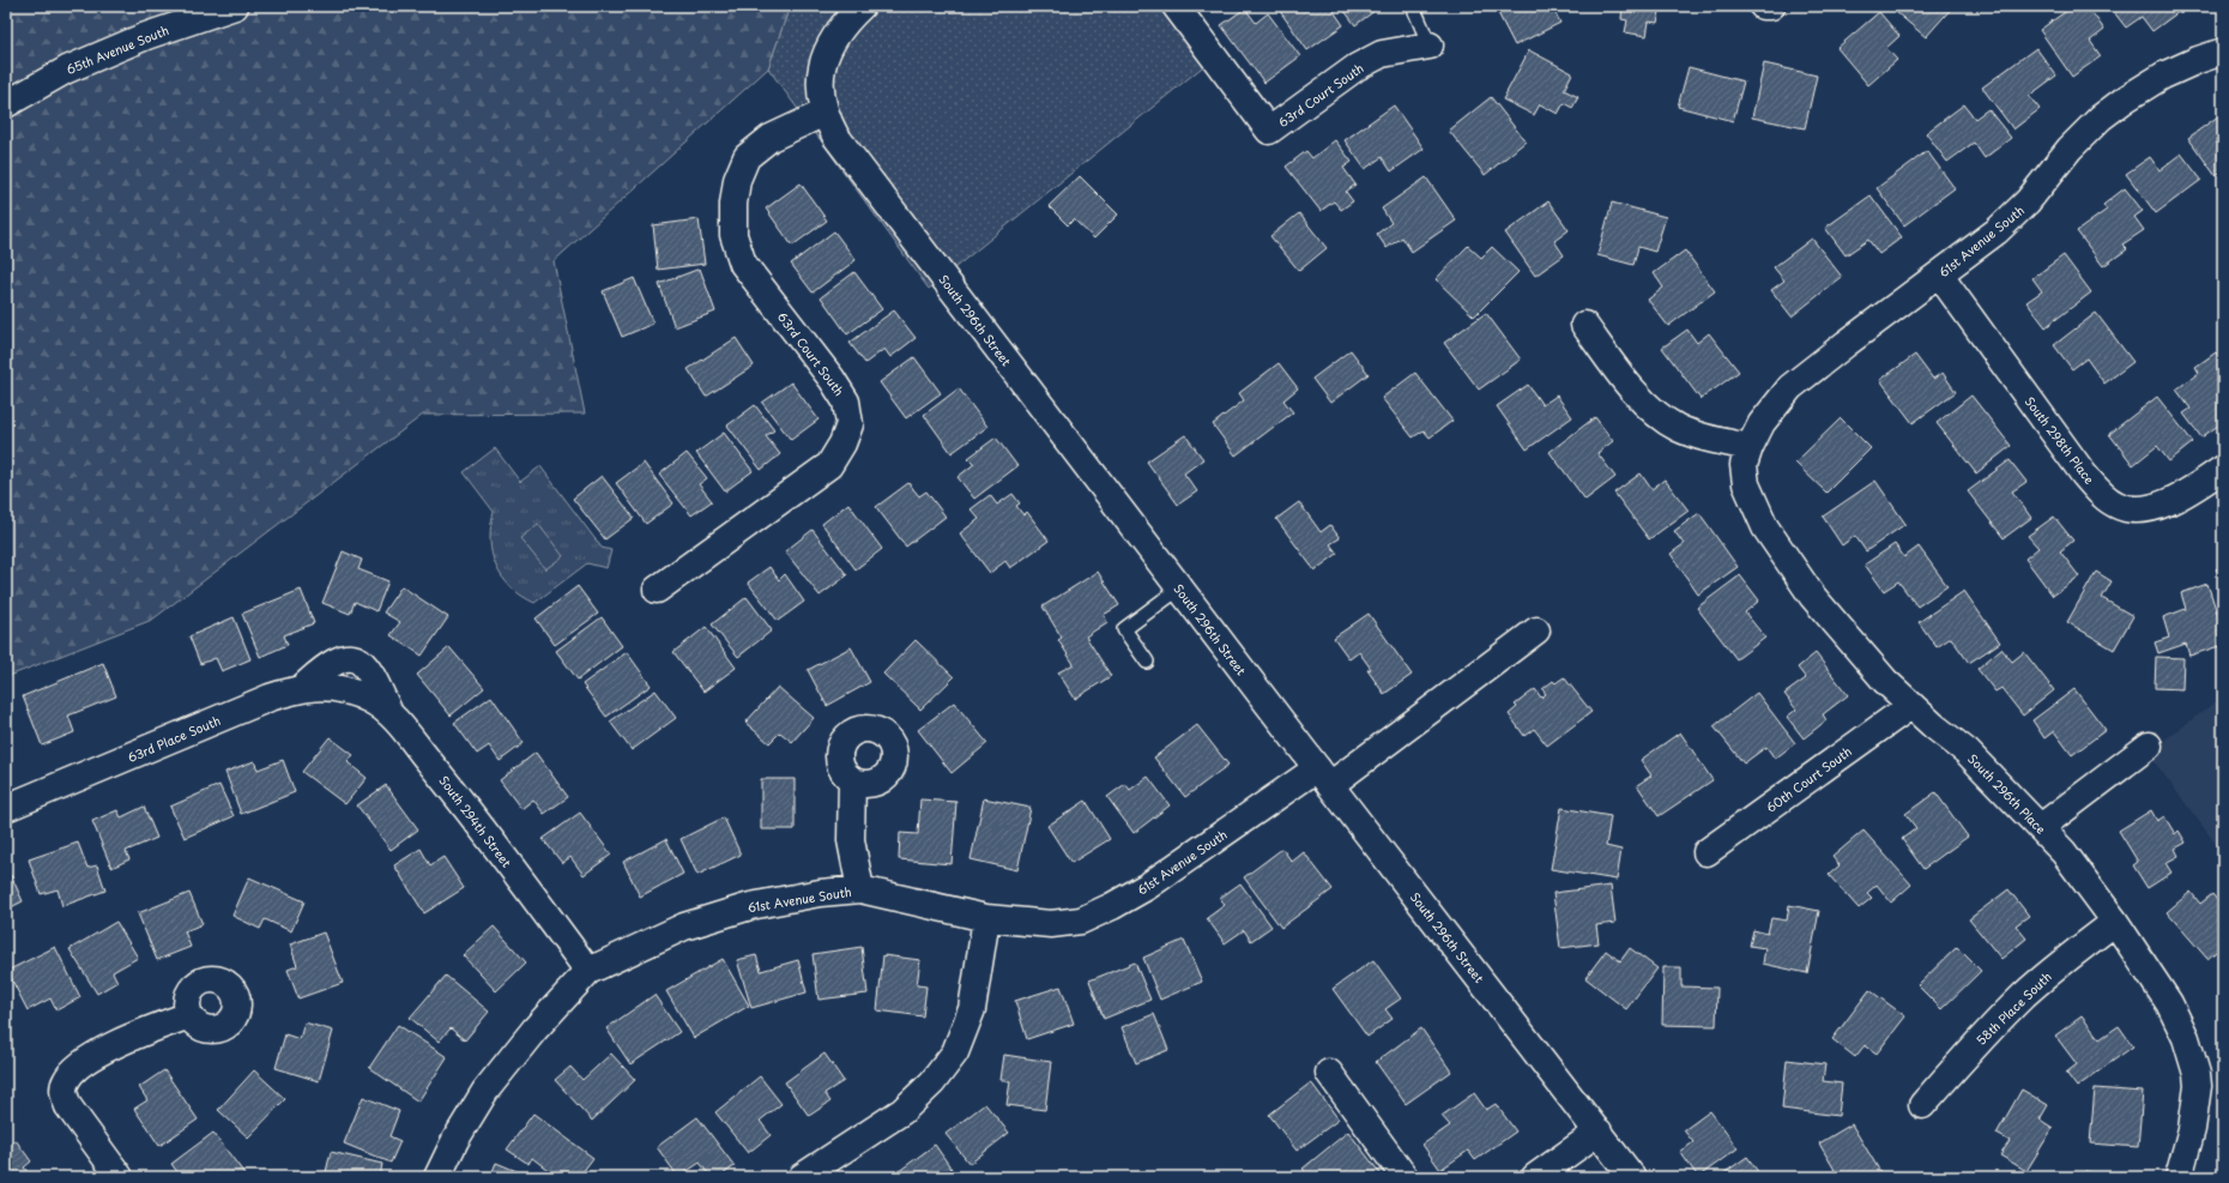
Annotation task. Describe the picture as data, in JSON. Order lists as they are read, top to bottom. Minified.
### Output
{"streets":{"street":["65th Avenue South","63rd Court South","61st Avenue South","South 296th Street","South 298th Place","63rd Place South","60th Court South","South 296th Place","South 294th Street","58th Place South"]},"crossings":[["63rd Court South","South 296th Street"],["61st Avenue South","South 296th Street"],["61st Avenue South","South 298th Place"],["61st Avenue South","South 296th Place"],["61st Avenue South","South 294th Street"],["63rd Place South","South 294th Street"],["60th Court South","South 296th Place"],["South 296th Place","58th Place South"]]}
